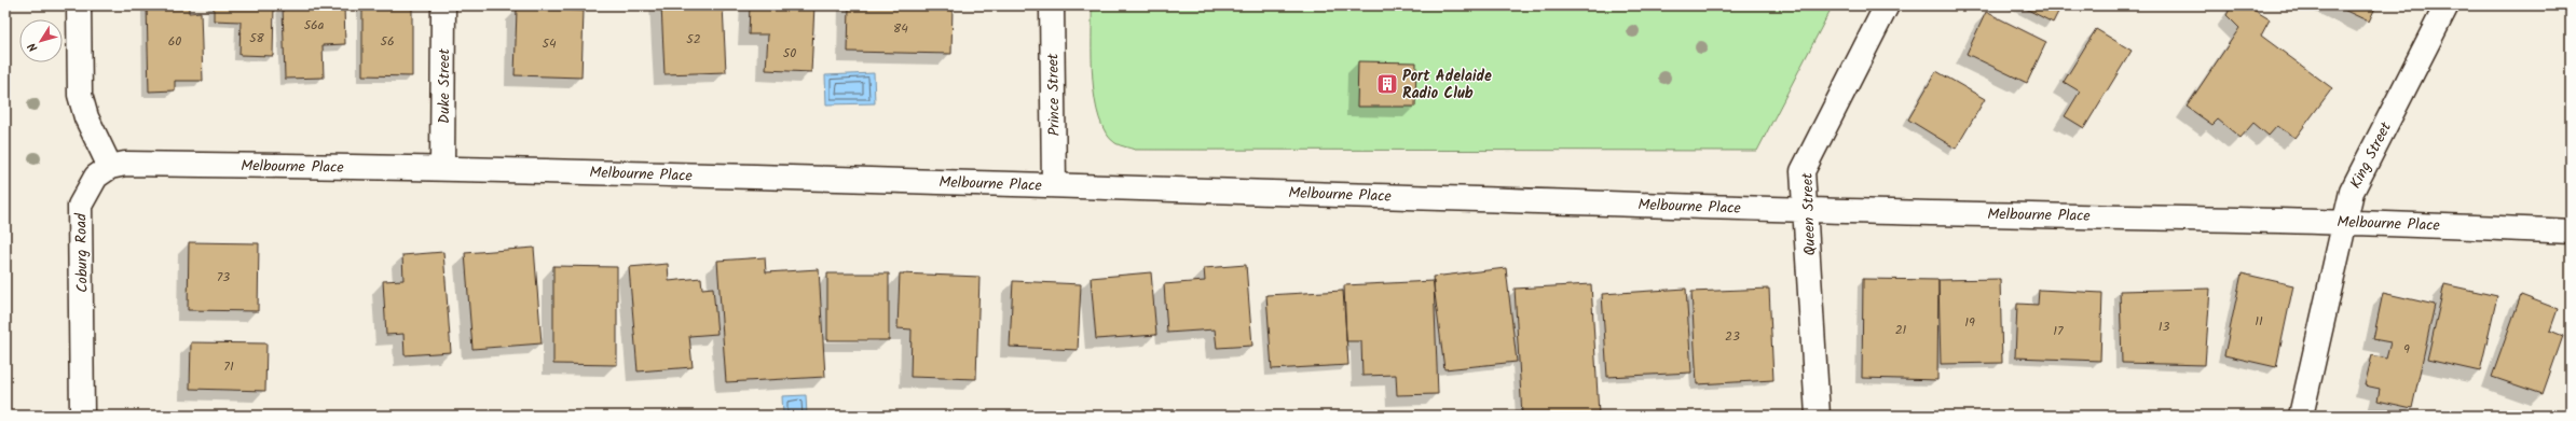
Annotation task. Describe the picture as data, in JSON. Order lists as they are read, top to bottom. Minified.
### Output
{"streets":{"street":["Duke Street","Prince Street","King Street","Melbourne Place","Queen Street","Coburg Road"]},"crossings":[["Duke Street","Melbourne Place"],["Prince Street","Melbourne Place"],["King Street","Melbourne Place"],["Melbourne Place","Queen Street"],["Melbourne Place","Coburg Road"]],"places":{"building":["Port Adelaide Radio Club"]},"house_numbers":["56a","84","58","52","60","56","54","50","73","11","19","13","21","17","23","9","71"],"north":"bottom left"}
